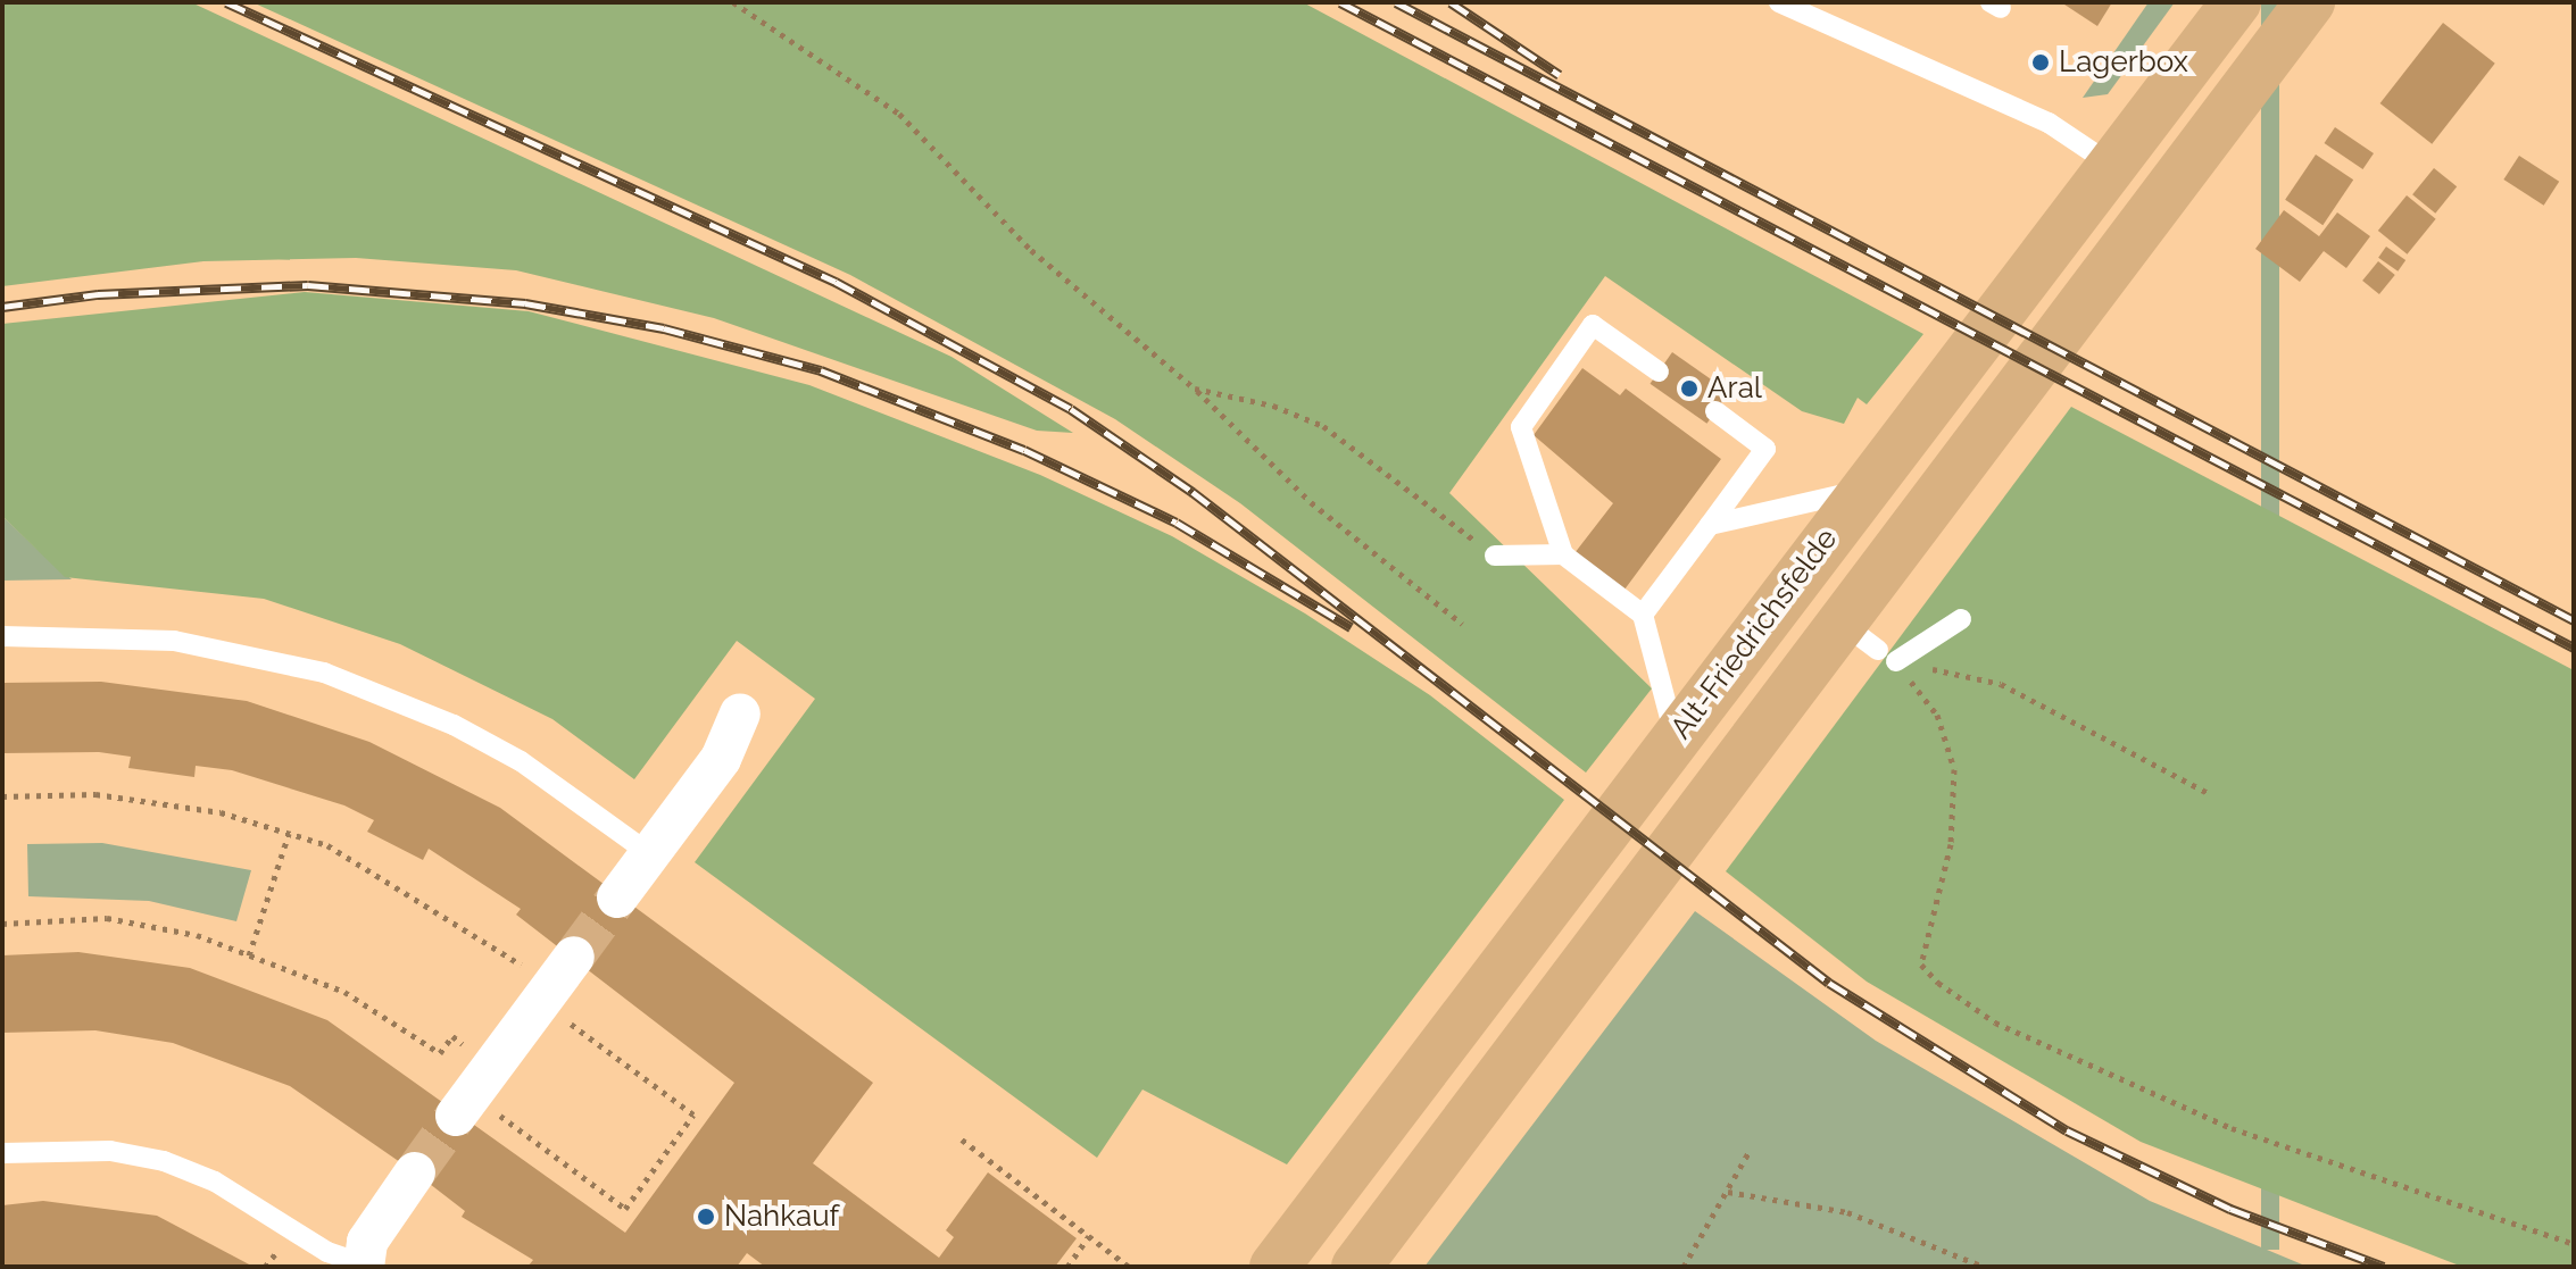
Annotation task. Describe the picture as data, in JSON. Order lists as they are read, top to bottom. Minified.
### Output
{"streets":{"main road":["Alt-Friedrichsfelde"]},"places":["Lagerbox","Aral","Nahkauf"]}
